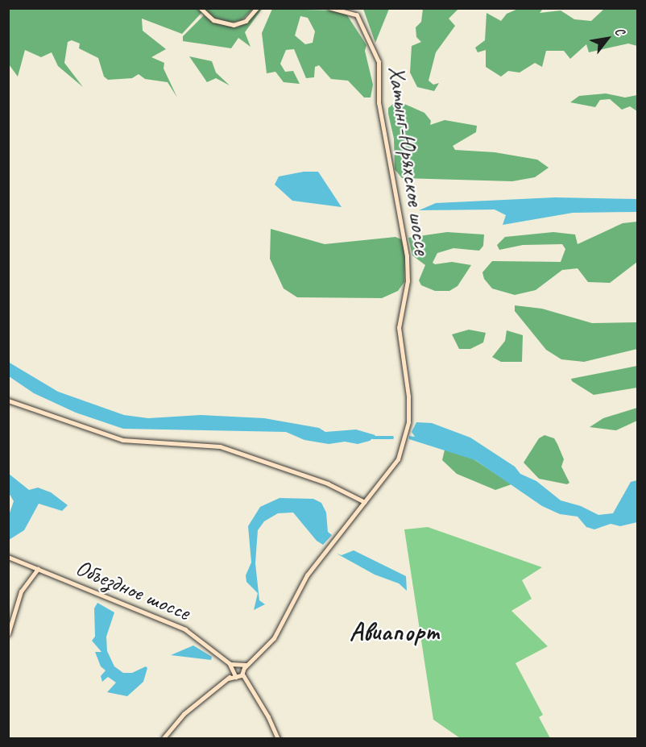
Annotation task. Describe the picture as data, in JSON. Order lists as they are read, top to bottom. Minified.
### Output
{"streets":{"main road":["Хатынг-Юряхское шоссе","Объездное шоссе"]},"crossings":[["Хатынг-Юряхское шоссе","Объездное шоссе"]],"districts":["Авиапорт"],"north":"top right"}
